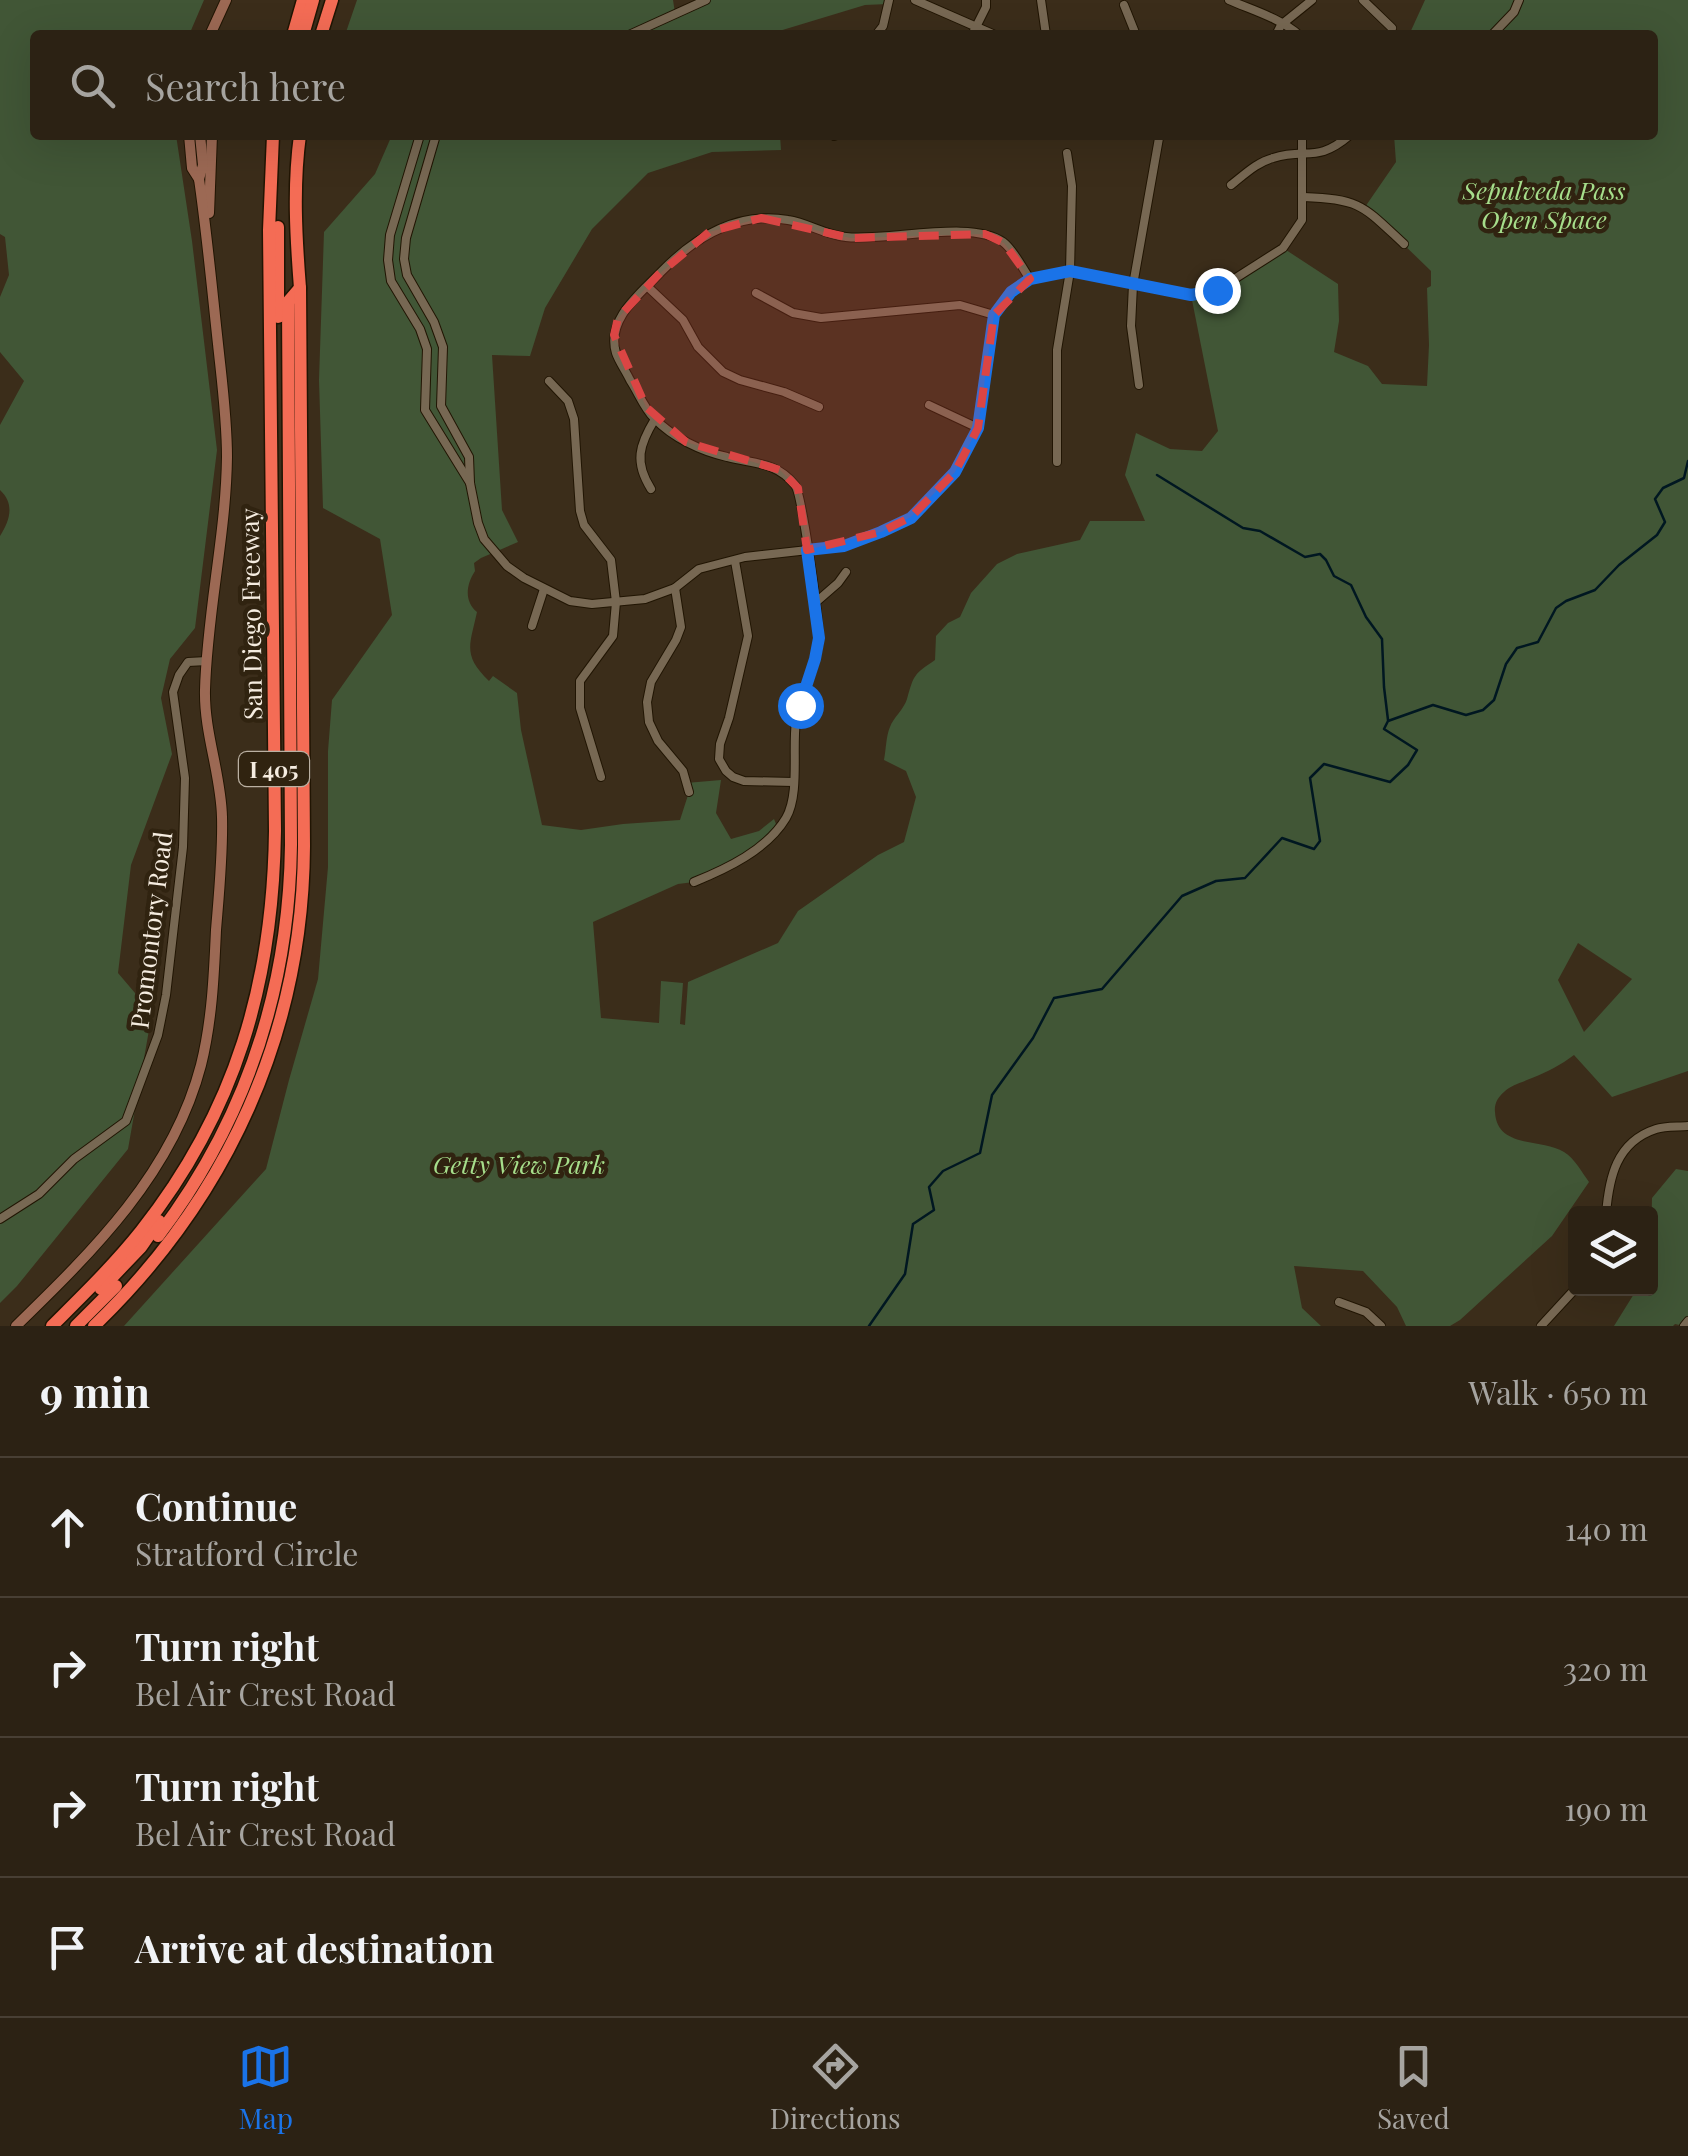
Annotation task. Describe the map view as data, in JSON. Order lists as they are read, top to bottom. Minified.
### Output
{"streets":{"highway":["San Diego Freeway","I 405"],"street":["Promontory Road"]},"parks":["Sepulveda Pass Open Space","Getty View Park"],"page":{"search":"Search here","heading":["9 min","Walk · 650 m"],"list":[["Continue","Stratford Circle","140 m"],["Turn right","Bel Air Crest Road","320 m"],["Turn right","Bel Air Crest Road","190 m"],"Arrive at destination"],"nav":["Map","Directions","Saved"]}}
